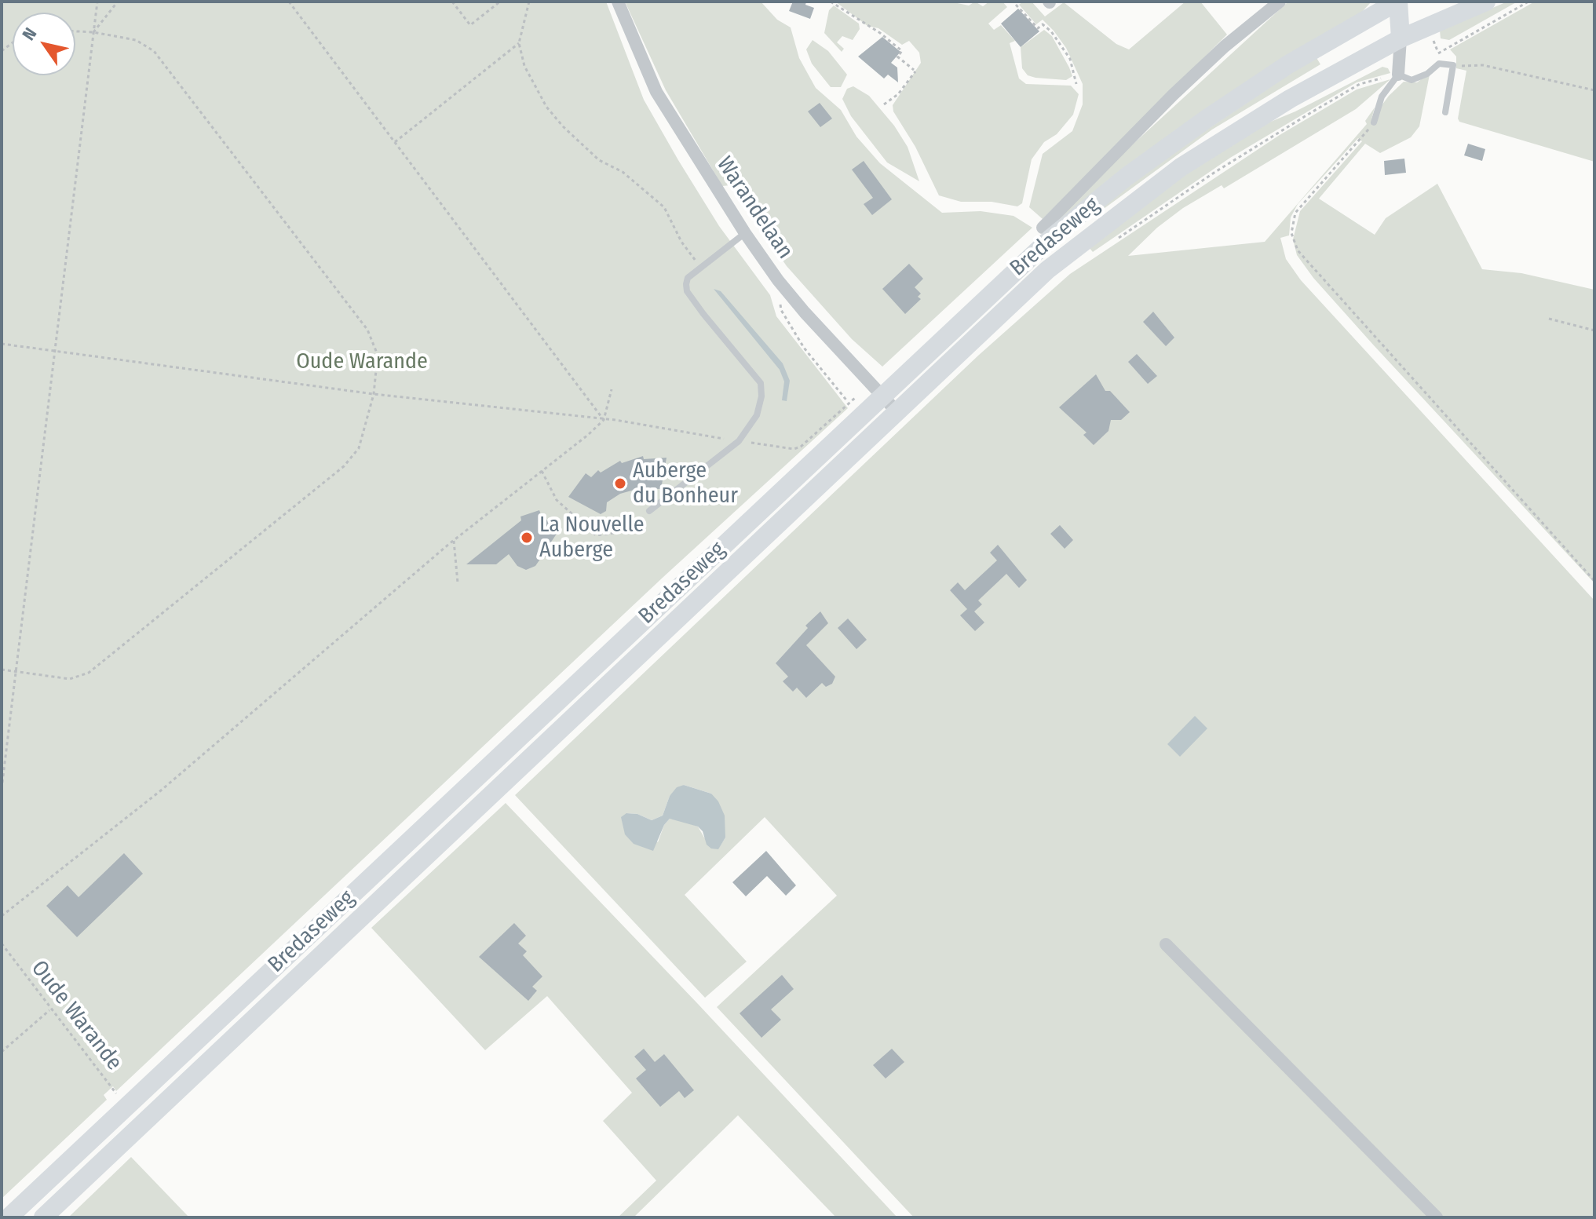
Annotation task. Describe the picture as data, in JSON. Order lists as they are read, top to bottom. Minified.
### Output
{"streets":{"main road":["Bredaseweg"],"street":["Warandelaan"],"path":["Oude Warande"]},"crossings":[["Warandelaan","Bredaseweg"],["Bredaseweg","Oude Warande"]],"parks":["Oude Warande"],"places":["Auberge du Bonheur","La Nouvelle Auberge"],"north":"top left"}
